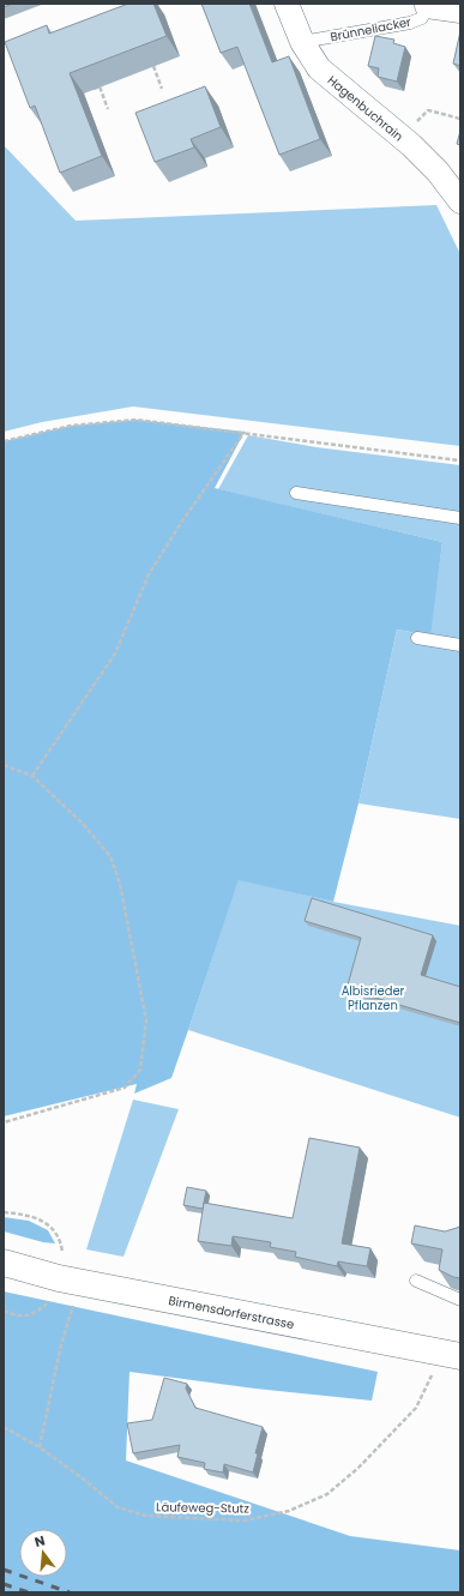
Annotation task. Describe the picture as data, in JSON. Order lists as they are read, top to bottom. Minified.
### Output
{"streets":{"main road":["Birmensdorferstrasse"],"street":["Brünneliacker","Hagenbuchrain"],"path":["Läufeweg-Stutz"]},"crossings":[["Brünneliacker","Hagenbuchrain"],["Birmensdorferstrasse","Läufeweg-Stutz"]],"parks":["Albisrieder Pflanzen"],"north":"top"}
